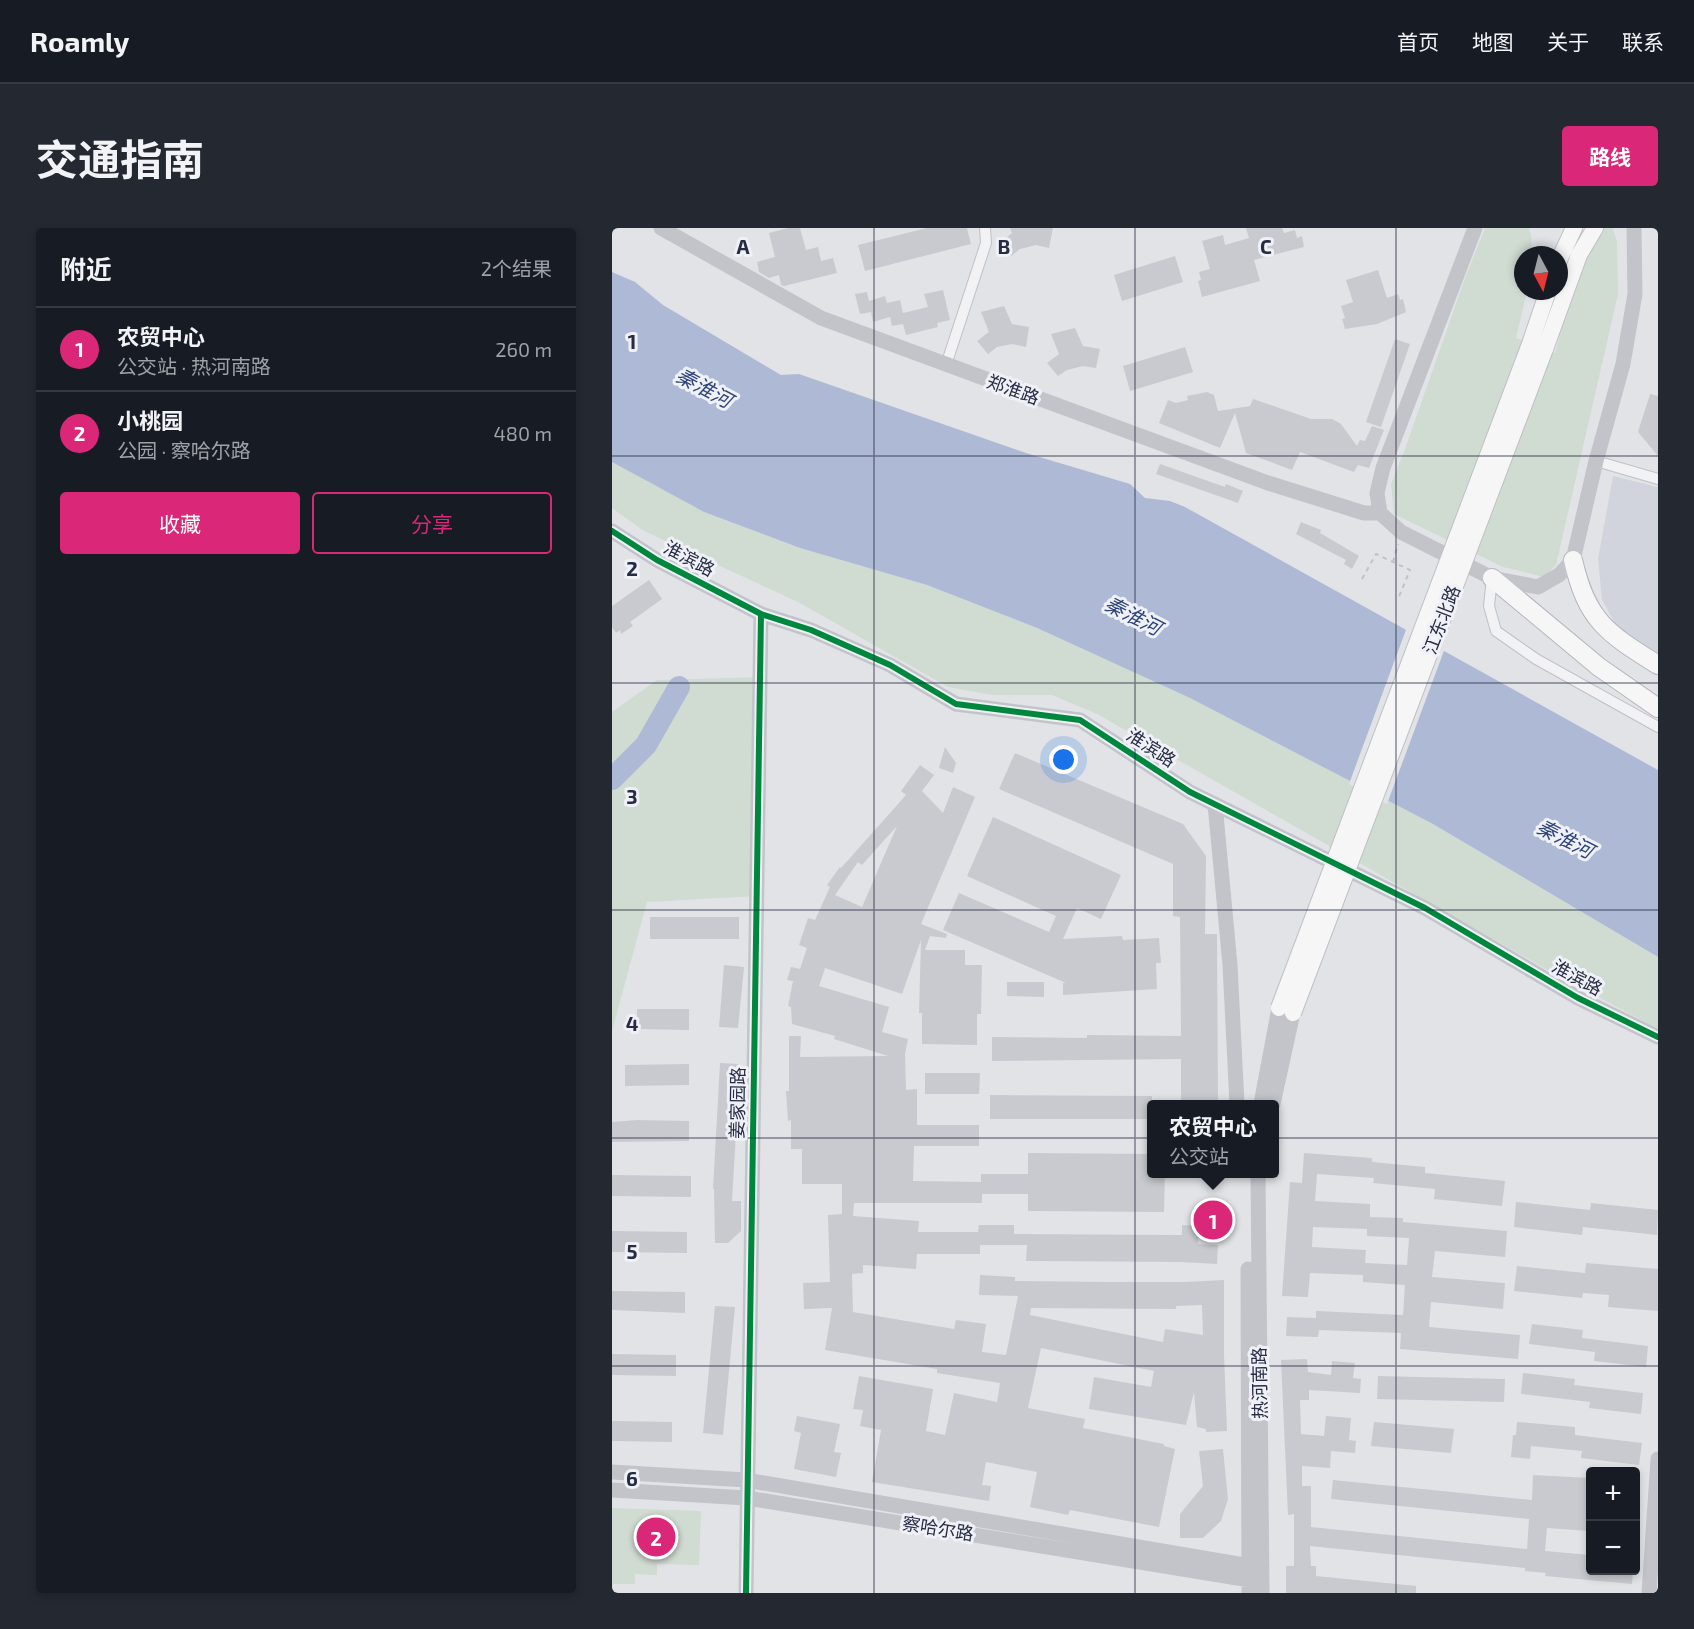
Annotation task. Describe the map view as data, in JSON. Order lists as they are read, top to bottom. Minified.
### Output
{"streets":{"main road":["江东北路"],"street":["郑淮路","淮滨路","姜家园路","热河南路","察哈尔路"]},"crossings":[["淮滨路","姜家园路"],["姜家园路","察哈尔路"],["热河南路","察哈尔路"]],"water":["秦淮河"],"north":"bottom","page":{"header":"Roamly","nav":["首页","地图","关于","联系"],"title":"交通指南","buttons":["路线",["收藏","分享"]],"heading":["附近","2个结果"],"list":[{"mark":"1","name":"农贸中心","note":"公交站 · 热河南路","value":"260 m"},{"mark":"2","name":"小桃园","note":"公园 · 察哈尔路","value":"480 m"}],"popup":["农贸中心","公交站"],"pins":["1","2"],"map_buttons":["+","−"]},"grid":{"columns":["A","B","C"],"rows":["1","2","3","4","5","6"]}}
